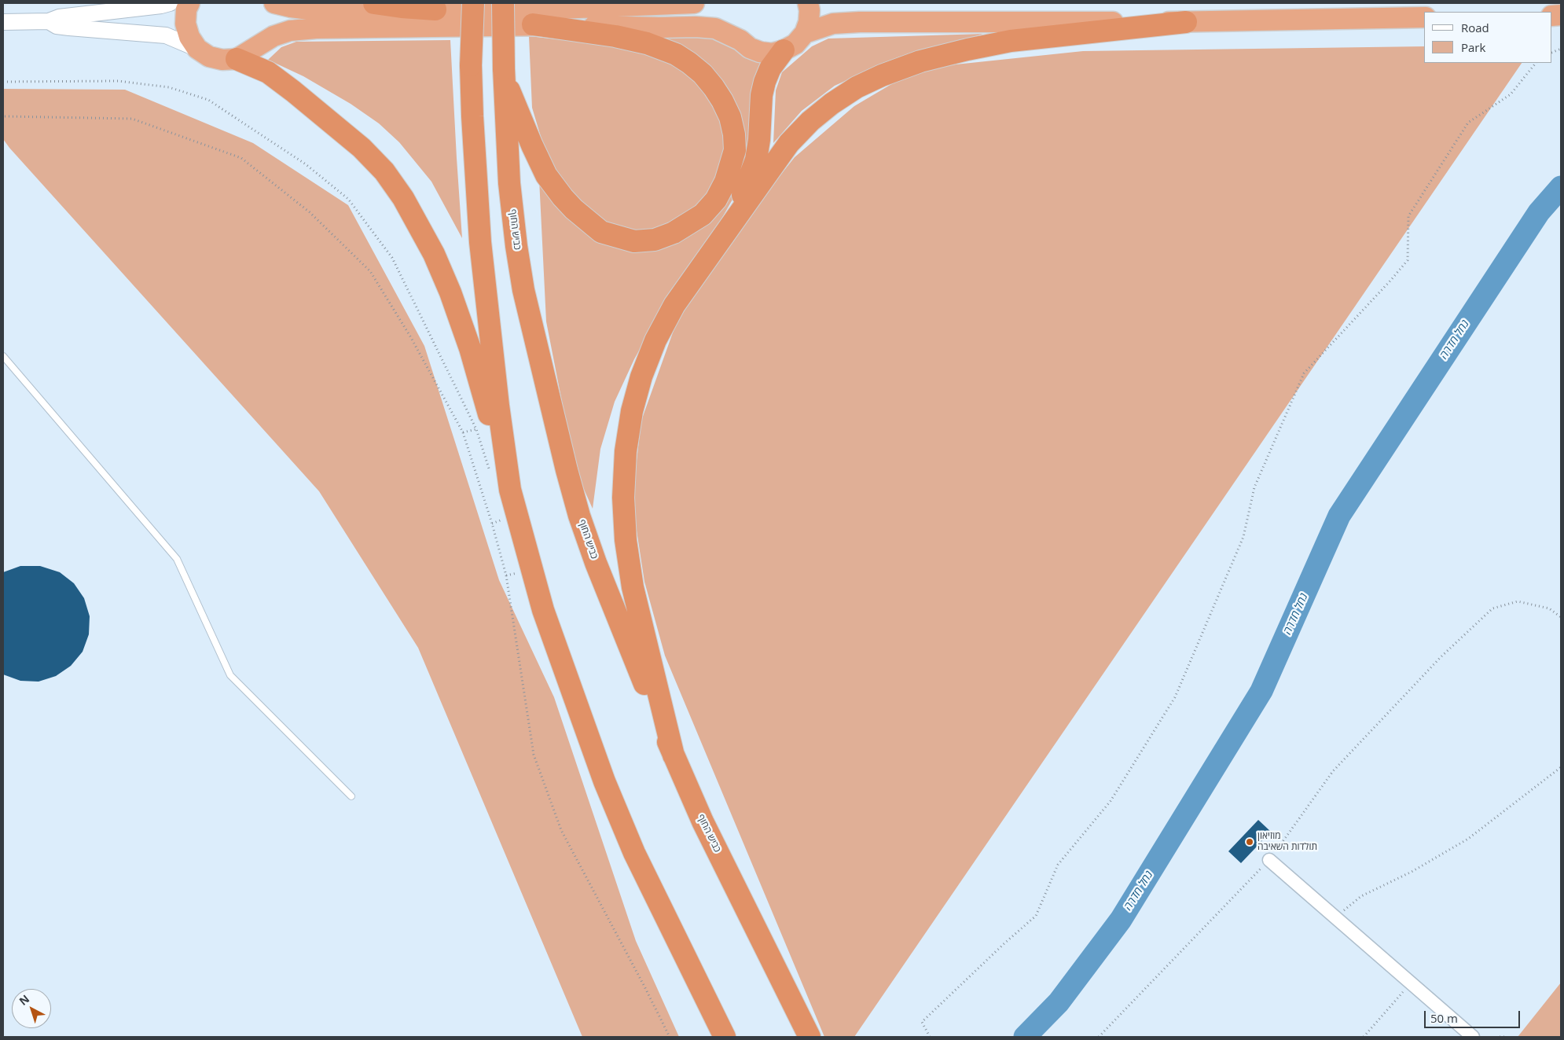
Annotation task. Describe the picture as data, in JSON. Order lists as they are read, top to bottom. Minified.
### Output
{"streets":{"highway":["כביש החוף"]},"water":["נחל חדרה"],"places":["מוזיאון תולדות השאיבה"],"legend":["Road","Park"],"scale_bar":"50 m","north":"top left"}
